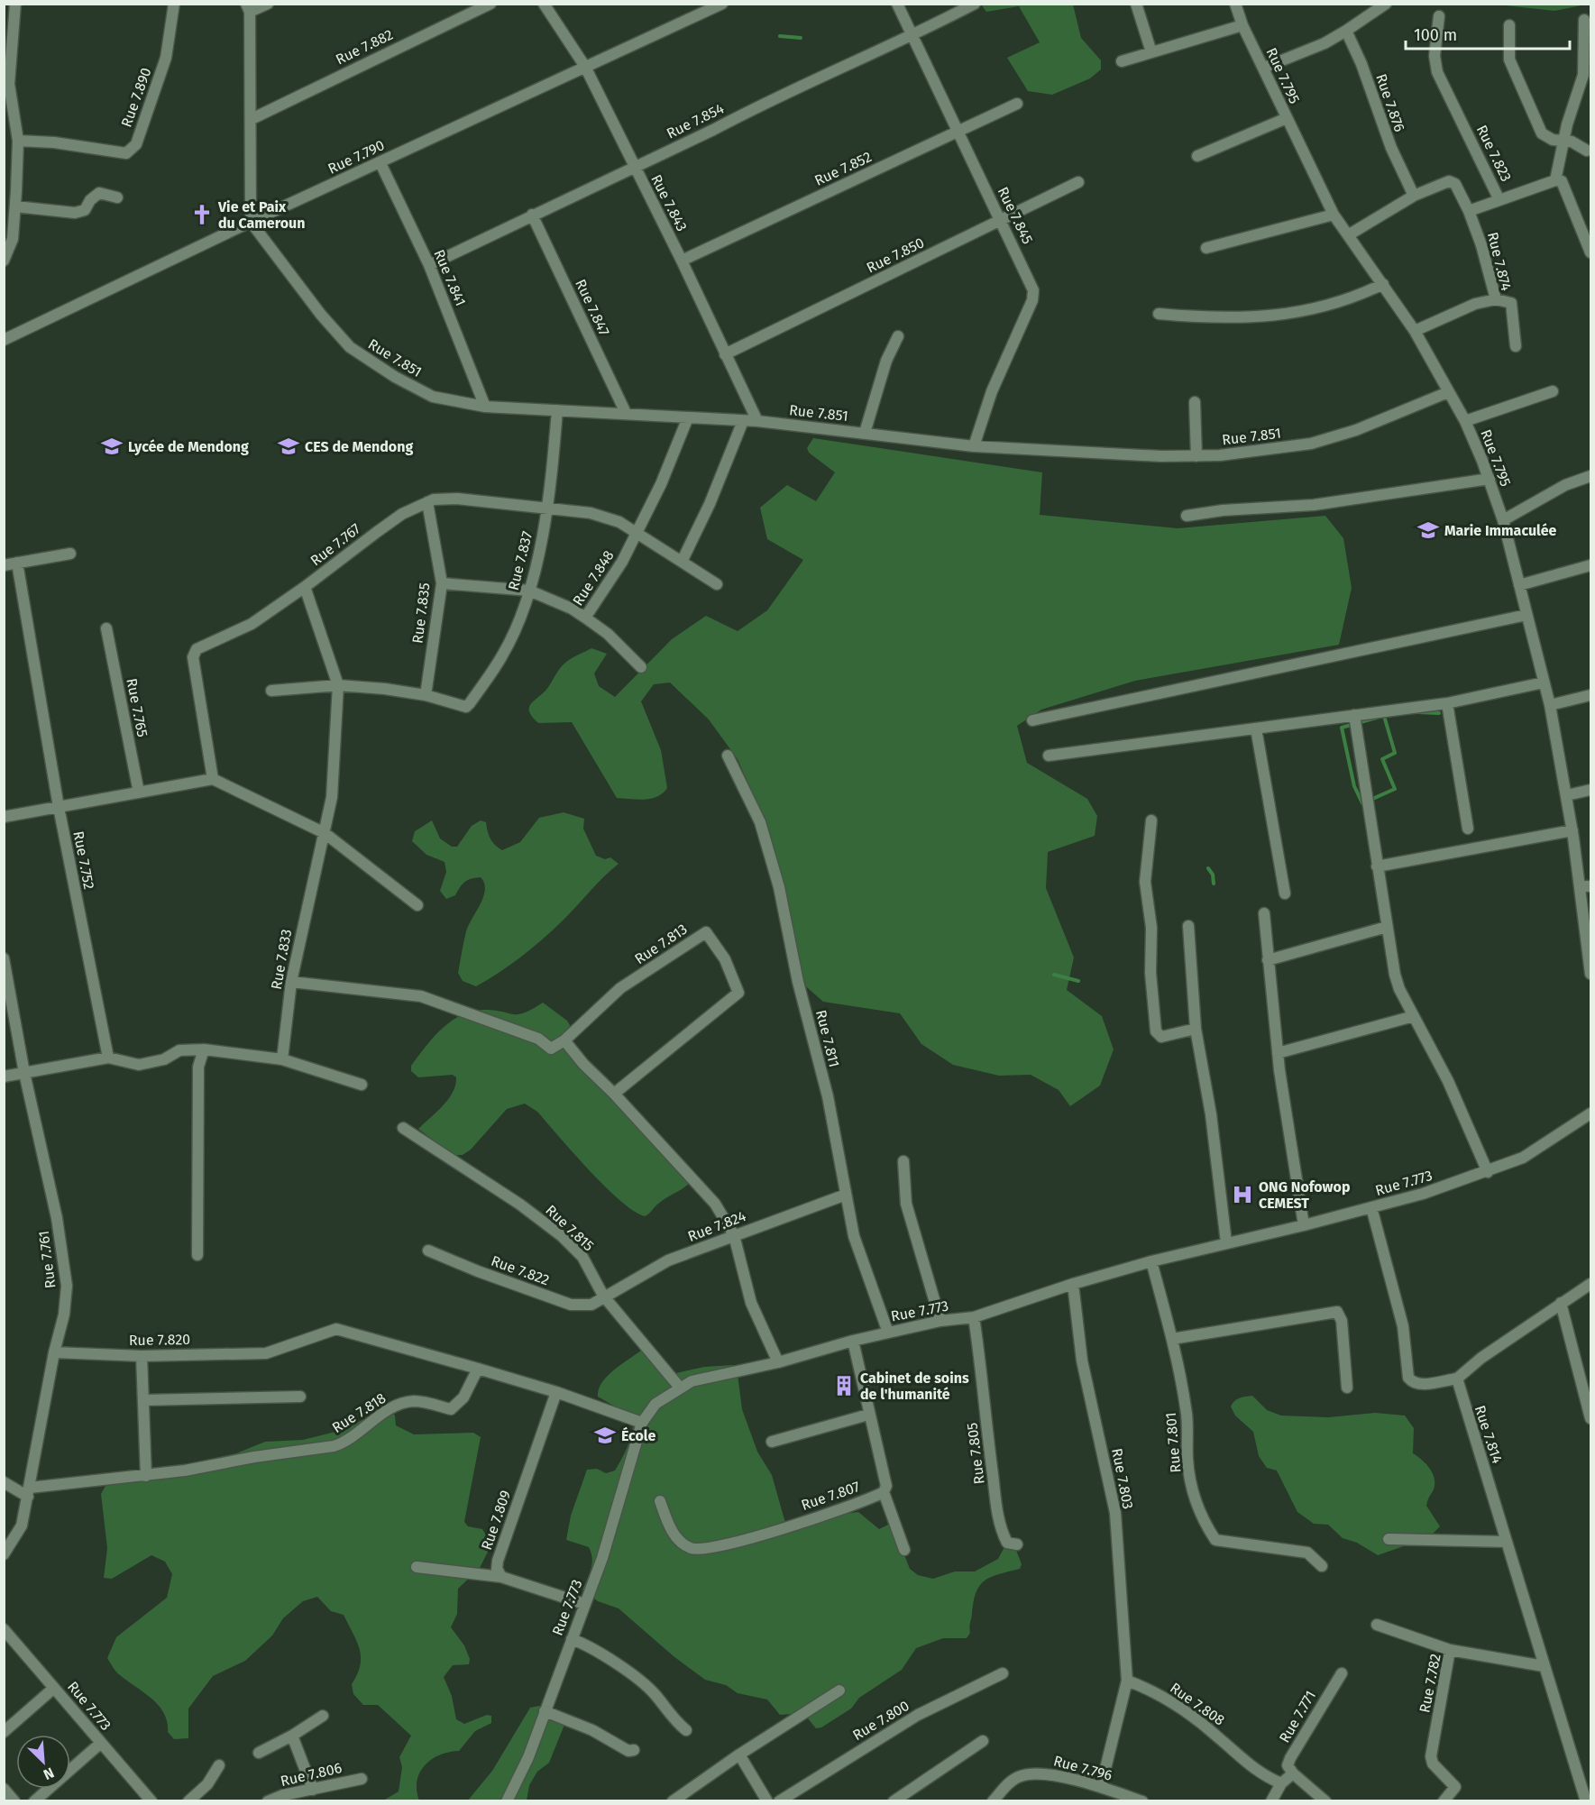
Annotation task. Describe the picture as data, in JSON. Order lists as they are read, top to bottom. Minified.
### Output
{"streets":{"street":["Rue 7.882","Rue 7.795","Rue 7.890","Rue 7.876","Rue 7.854","Rue 7.823","Rue 7.790","Rue 7.852","Rue 7.843","Rue 7.845","Rue 7.850","Rue 7.874","Rue 7.841","Rue 7.847","Rue 7.851","Rue 7.767","Rue 7.837","Rue 7.848","Rue 7.835","Rue 7.765","Rue 7.752","Rue 7.813","Rue 7.833","Rue 7.811","Rue 7.773","Rue 7.824","Rue 7.815","Rue 7.761","Rue 7.822","Rue 7.820","Rue 7.818","Rue 7.814","Rue 7.801","Rue 7.805","Rue 7.803","Rue 7.807","Rue 7.809","Rue 7.782","Rue 7.808","Rue 7.771","Rue 7.800","Rue 7.796","Rue 7.806"]},"crossings":[["Rue 7.795","Rue 7.874"],["Rue 7.795","Rue 7.851"],["Rue 7.876","Rue 7.874"],["Rue 7.854","Rue 7.843"],["Rue 7.854","Rue 7.845"],["Rue 7.854","Rue 7.841"],["Rue 7.854","Rue 7.847"],["Rue 7.790","Rue 7.843"],["Rue 7.790","Rue 7.841"],["Rue 7.790","Rue 7.851"],["Rue 7.852","Rue 7.843"],["Rue 7.852","Rue 7.845"],["Rue 7.843","Rue 7.850"],["Rue 7.843","Rue 7.851"],["Rue 7.845","Rue 7.850"],["Rue 7.845","Rue 7.851"],["Rue 7.841","Rue 7.851"],["Rue 7.847","Rue 7.851"],["Rue 7.851","Rue 7.837"],["Rue 7.851","Rue 7.848"],["Rue 7.767","Rue 7.837"],["Rue 7.767","Rue 7.848"],["Rue 7.767","Rue 7.835"],["Rue 7.767","Rue 7.833"],["Rue 7.837","Rue 7.848"],["Rue 7.837","Rue 7.835"],["Rue 7.848","Rue 7.835"],["Rue 7.811","Rue 7.773"],["Rue 7.811","Rue 7.824"],["Rue 7.773","Rue 7.815"],["Rue 7.773","Rue 7.801"],["Rue 7.773","Rue 7.805"],["Rue 7.773","Rue 7.803"],["Rue 7.773","Rue 7.807"],["Rue 7.824","Rue 7.815"],["Rue 7.824","Rue 7.822"],["Rue 7.815","Rue 7.822"],["Rue 7.761","Rue 7.820"],["Rue 7.761","Rue 7.818"],["Rue 7.820","Rue 7.818"],["Rue 7.814","Rue 7.782"],["Rue 7.803","Rue 7.808"]],"places":{"church":["Vie et Paix du Cameroun"],"school or university":["Lycée de Mendong","CES de Mendong","Marie Immaculée","École"],"hospital":["ONG Nofowop CEMEST"],"building":["Cabinet de soins de l'humanité"]},"scale_bar":"100 m","north":"bottom right"}
